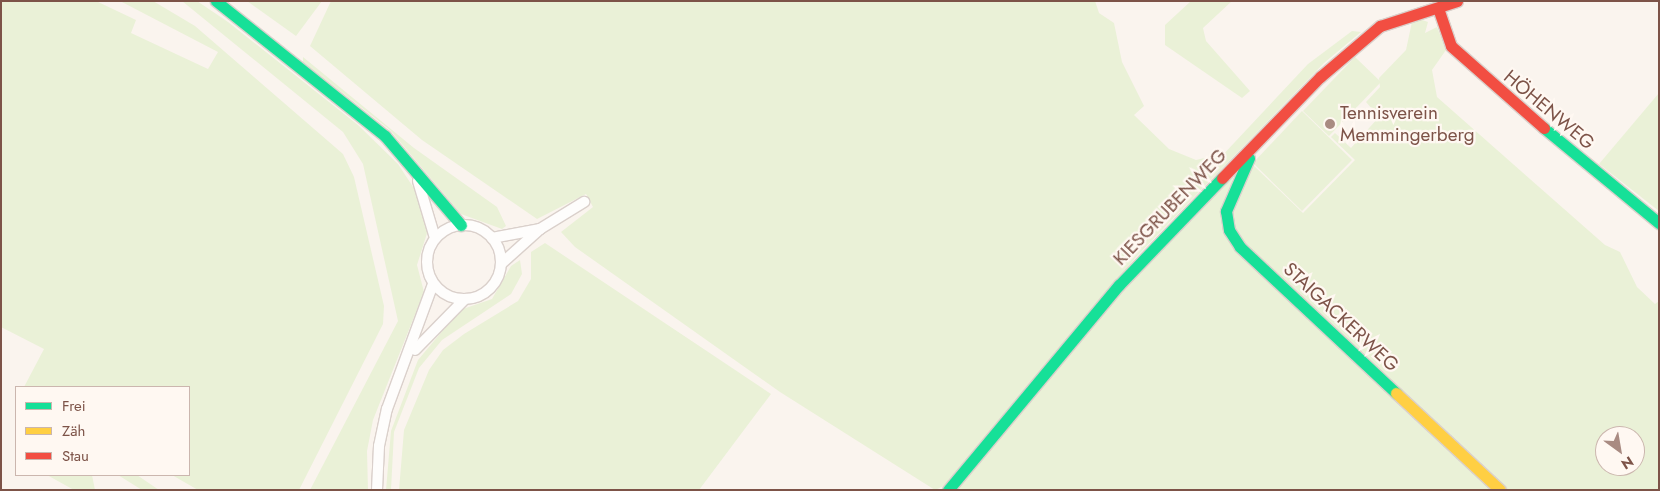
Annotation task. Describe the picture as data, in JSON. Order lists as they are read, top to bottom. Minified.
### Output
{"streets":{"street":["HÖHENWEG","KIESGRUBENWEG","STAIGACKERWEG"]},"crossings":[["HÖHENWEG","KIESGRUBENWEG"],["KIESGRUBENWEG","STAIGACKERWEG"]],"places":["Tennisverein Memmingerberg"],"legend":["Frei","Zäh","Stau"],"north":"bottom right"}
